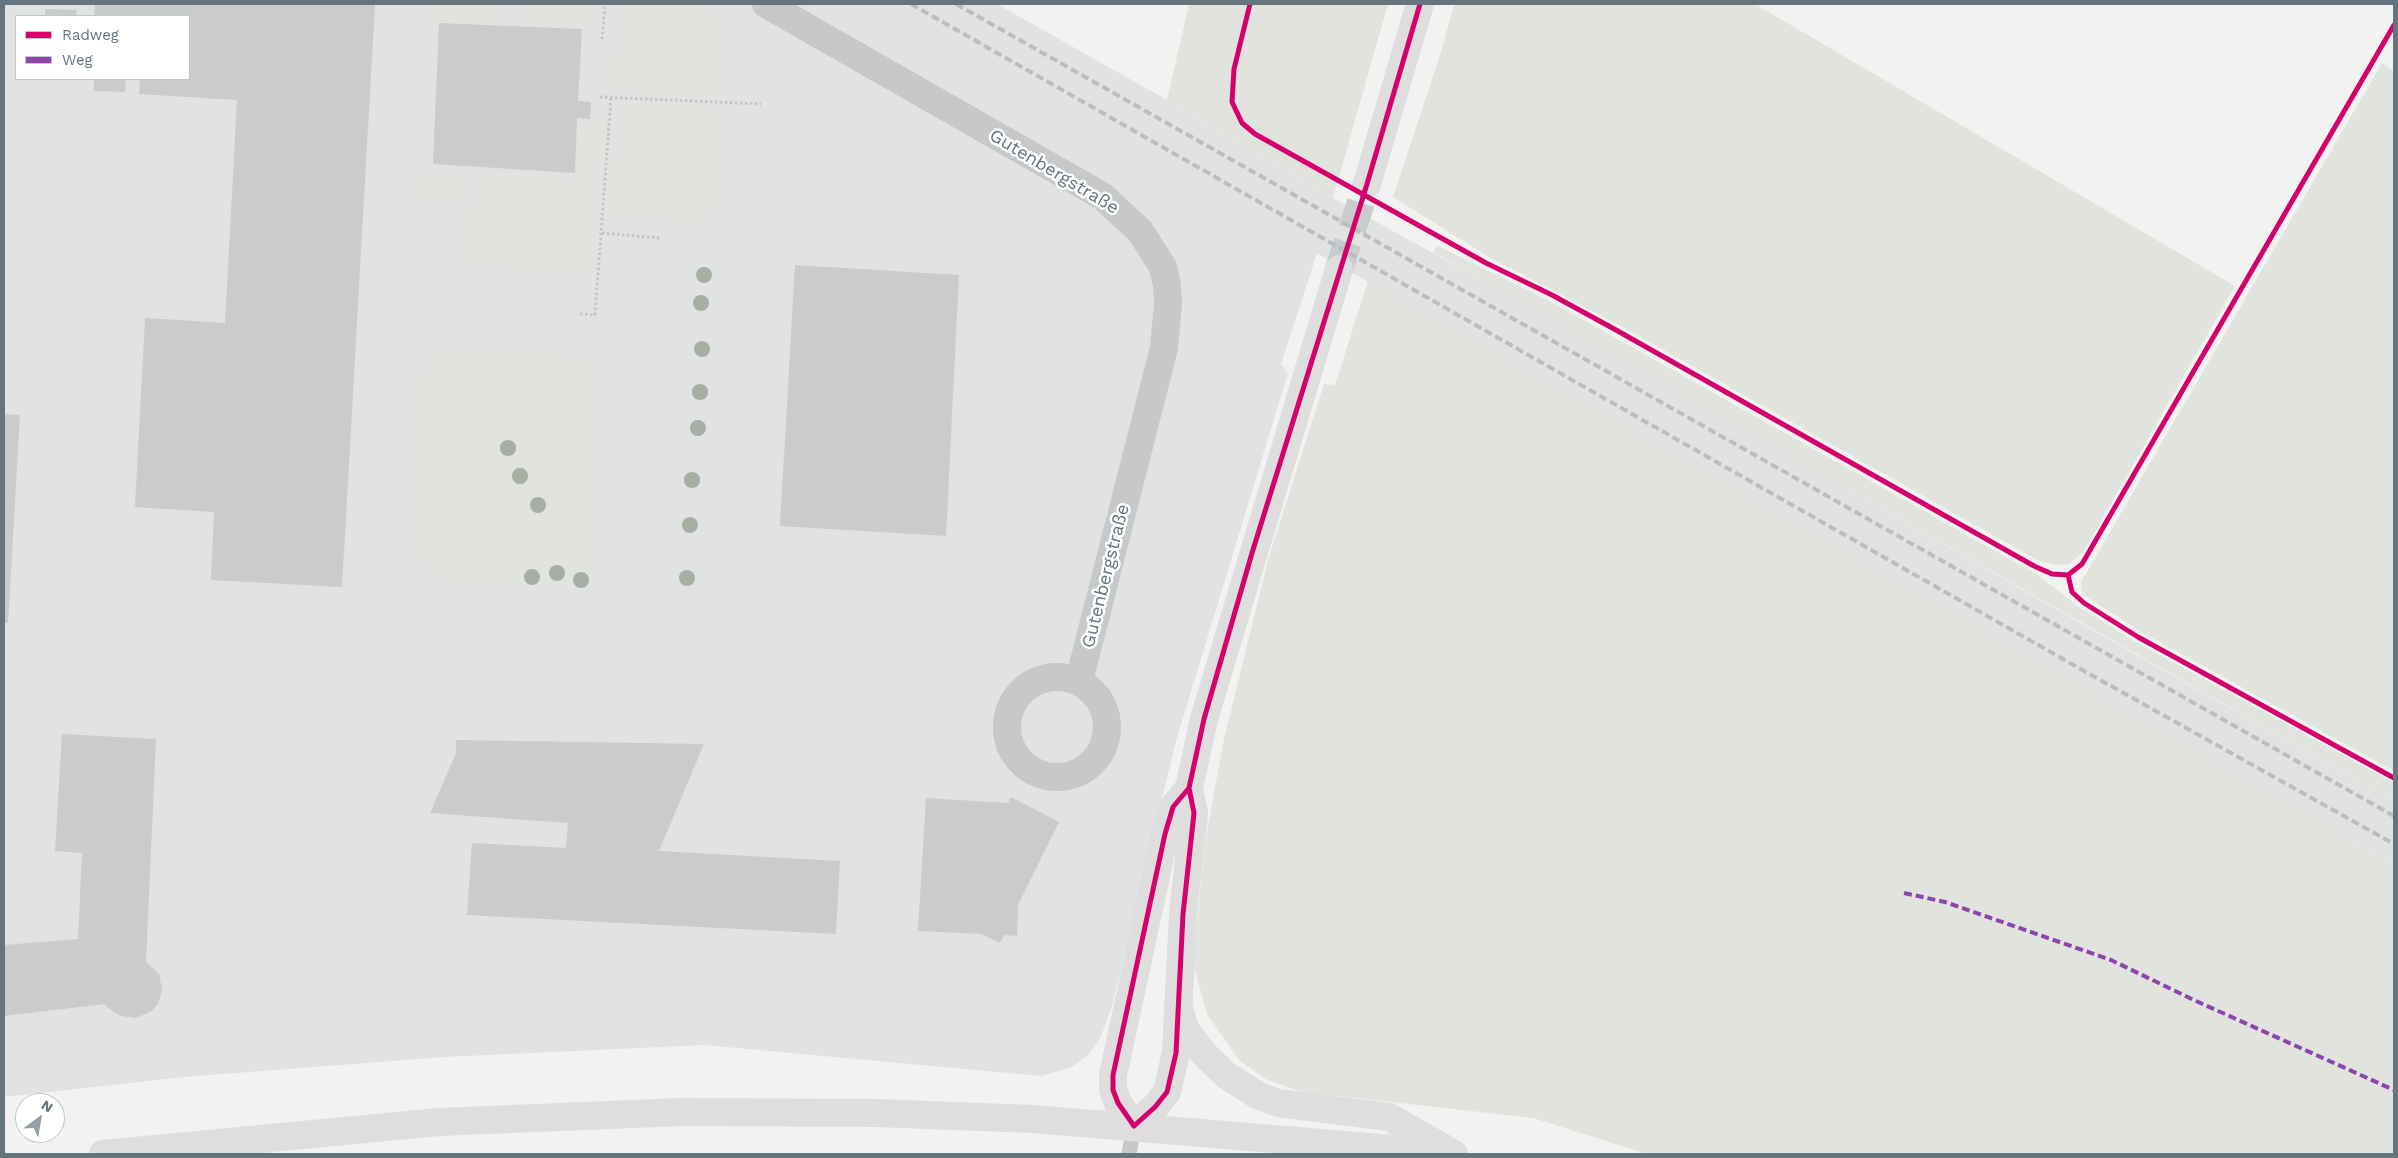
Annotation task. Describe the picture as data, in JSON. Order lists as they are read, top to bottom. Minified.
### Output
{"streets":{"street":["Gutenbergstraße"]},"legend":["Radweg","Weg"],"north":"top right"}
